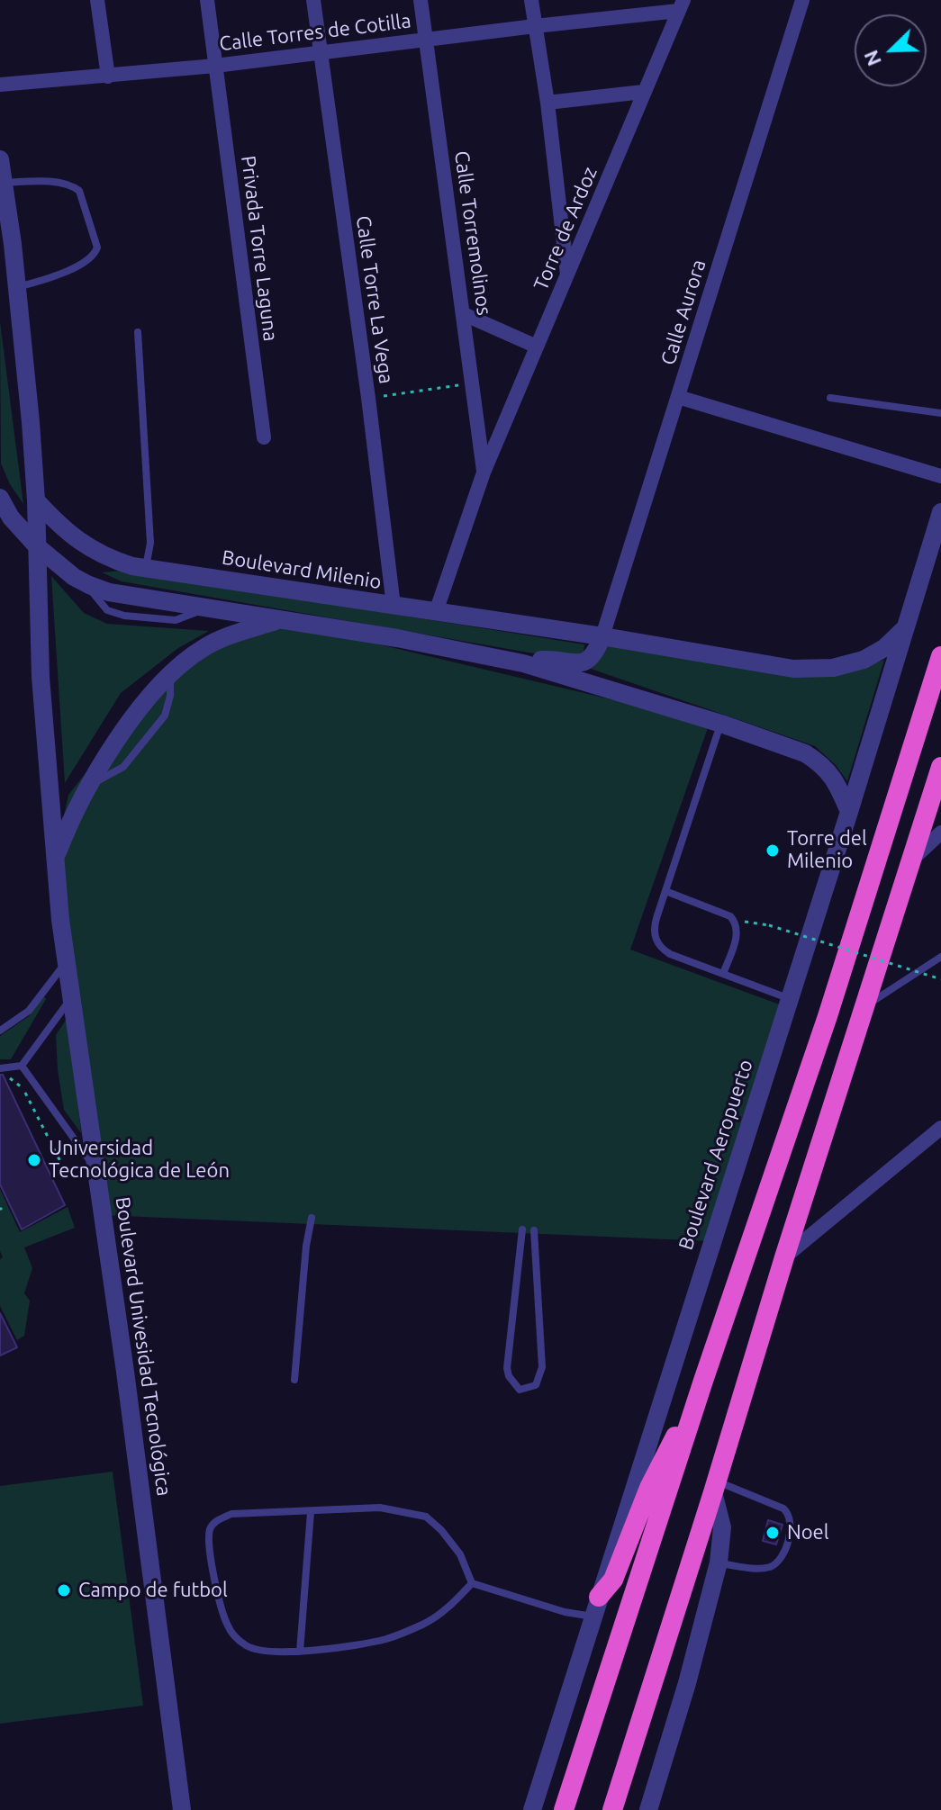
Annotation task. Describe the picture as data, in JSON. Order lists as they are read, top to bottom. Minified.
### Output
{"streets":{"street":["Calle Torres de Cotilla","Torre de Ardoz","Calle Torremolinos","Privada Torre Laguna","Calle Torre La Vega","Calle Aurora","Boulevard Milenio","Boulevard Aeropuerto","Boulevard Univesidad Tecnológica"]},"crossings":[["Calle Torres de Cotilla","Torre de Ardoz"],["Calle Torres de Cotilla","Calle Torremolinos"],["Calle Torres de Cotilla","Privada Torre Laguna"],["Calle Torres de Cotilla","Calle Torre La Vega"],["Torre de Ardoz","Calle Torremolinos"],["Torre de Ardoz","Boulevard Milenio"],["Calle Torre La Vega","Boulevard Milenio"],["Calle Aurora","Boulevard Milenio"],["Boulevard Milenio","Boulevard Aeropuerto"],["Boulevard Milenio","Boulevard Univesidad Tecnológica"]],"places":["Torre del Milenio","Universidad Tecnológica de León","Noel","Campo de futbol"],"north":"bottom left"}
